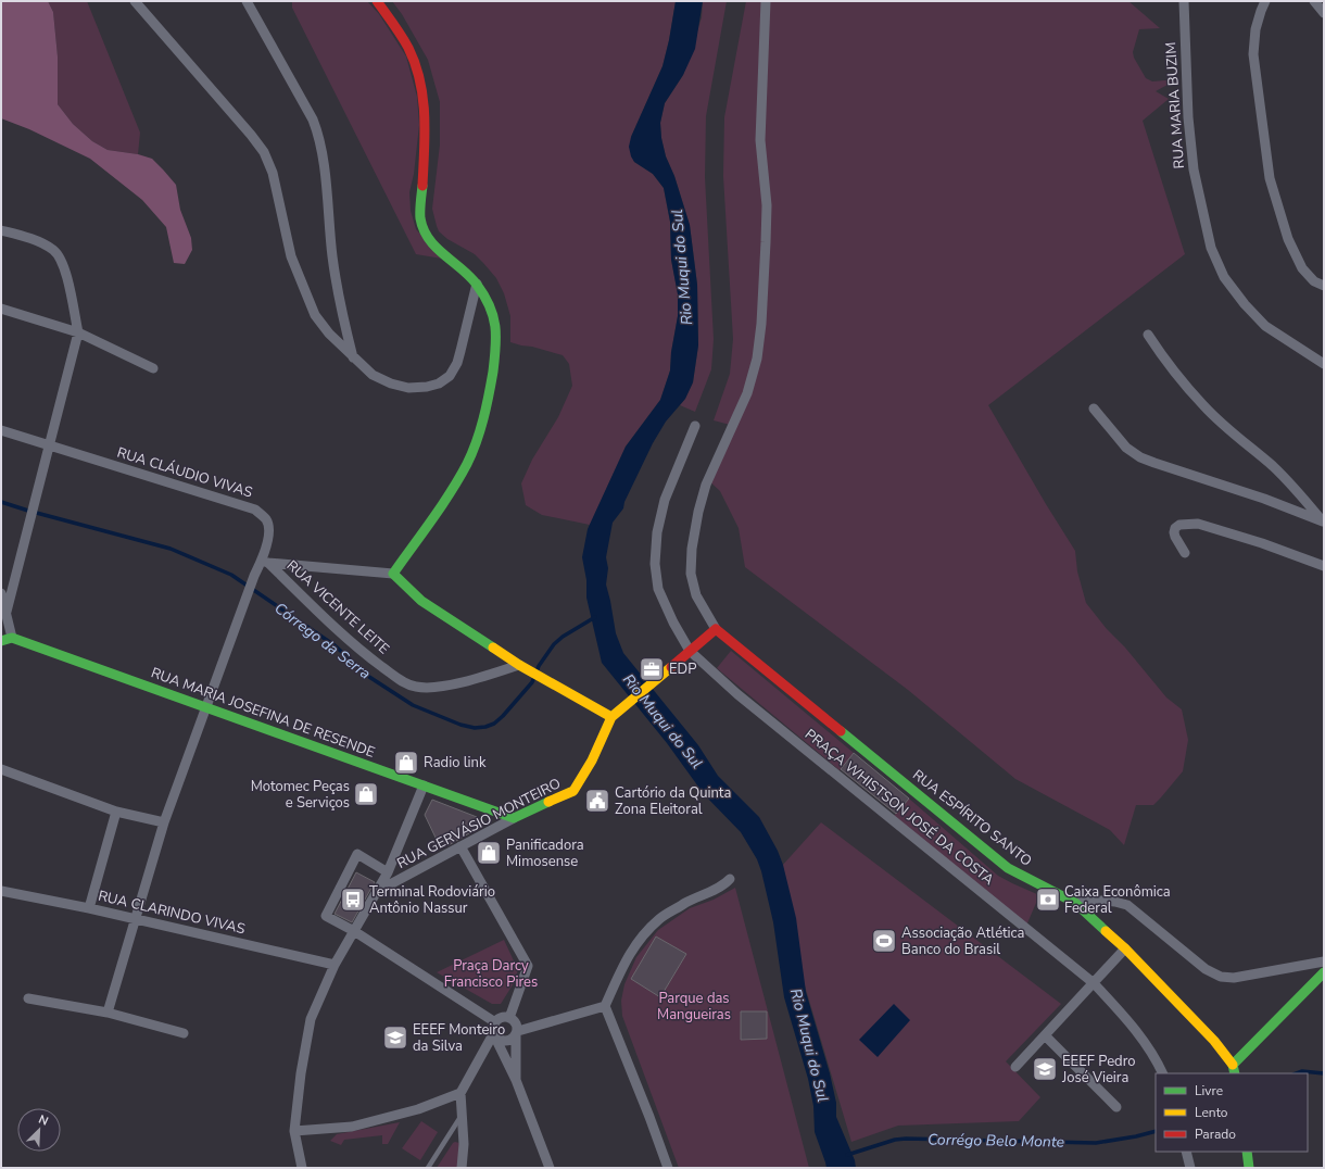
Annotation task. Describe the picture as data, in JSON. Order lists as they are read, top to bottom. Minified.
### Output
{"streets":{"main road":["RUA MARIA JOSEFINA DE RESENDE","RUA ESPÍRITO SANTO","RUA GERVÁSIO MONTEIRO"],"street":["RUA MARIA BUZIM","RUA CLÁUDIO VIVAS","RUA VICENTE LEITE","PRAÇA WHISTSON JOSÉ DA COSTA","RUA CLARINDO VIVAS"]},"crossings":[["RUA CLÁUDIO VIVAS","RUA VICENTE LEITE"],["RUA CLÁUDIO VIVAS","RUA MARIA JOSEFINA DE RESENDE"],["RUA CLÁUDIO VIVAS","RUA CLARINDO VIVAS"],["RUA MARIA JOSEFINA DE RESENDE","RUA GERVÁSIO MONTEIRO"],["PRAÇA WHISTSON JOSÉ DA COSTA","RUA GERVÁSIO MONTEIRO"]],"water":["Rio Muqui do Sul","Córrego da Serra","Corrégo Belo Monte"],"parks":["Praça Darcy Francisco Pires","Parque das Mangueiras"],"places":{"office":["EDP"],"shop":["Radio link","Motomec Peças e Serviços","Panificadora Mimosense"],"public building":["Cartório da Quinta Zona Eleitoral"],"bus stop":["Terminal Rodoviário Antônio Nassur"],"bank":["Caixa Econômica Federal"],"sports":["Associação Atlética Banco do Brasil"],"school or university":["EEEF Monteiro da Silva","EEEF Pedro José Vieira"]},"legend":["Livre","Lento","Parado"],"north":"top right"}
